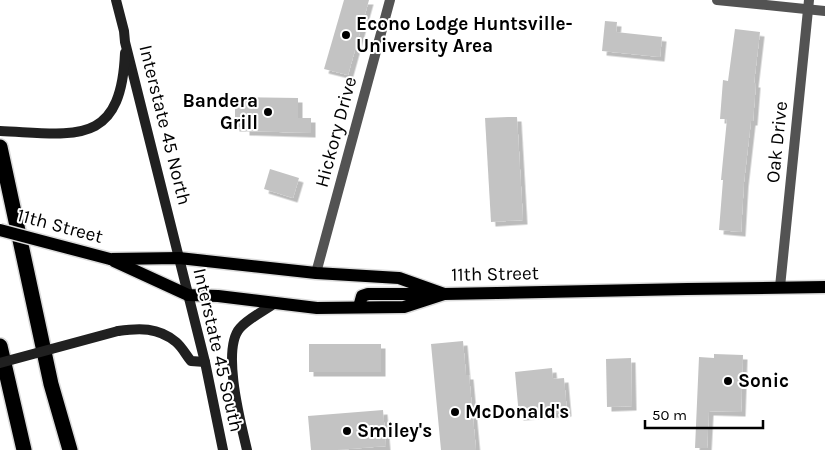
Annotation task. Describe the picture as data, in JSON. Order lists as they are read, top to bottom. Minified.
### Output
{"streets":{"main road":["Interstate 45 North","11th Street","Interstate 45 South"],"street":["Hickory Drive","Oak Drive"]},"crossings":[["Interstate 45 North","11th Street"],["Interstate 45 North","Interstate 45 South"],["Hickory Drive","11th Street"],["Oak Drive","11th Street"],["11th Street","Interstate 45 South"]],"places":["Econo Lodge Huntsville- University Area","Bandera Grill","Sonic","McDonald's","Smiley's"],"scale_bar":"50 m"}
